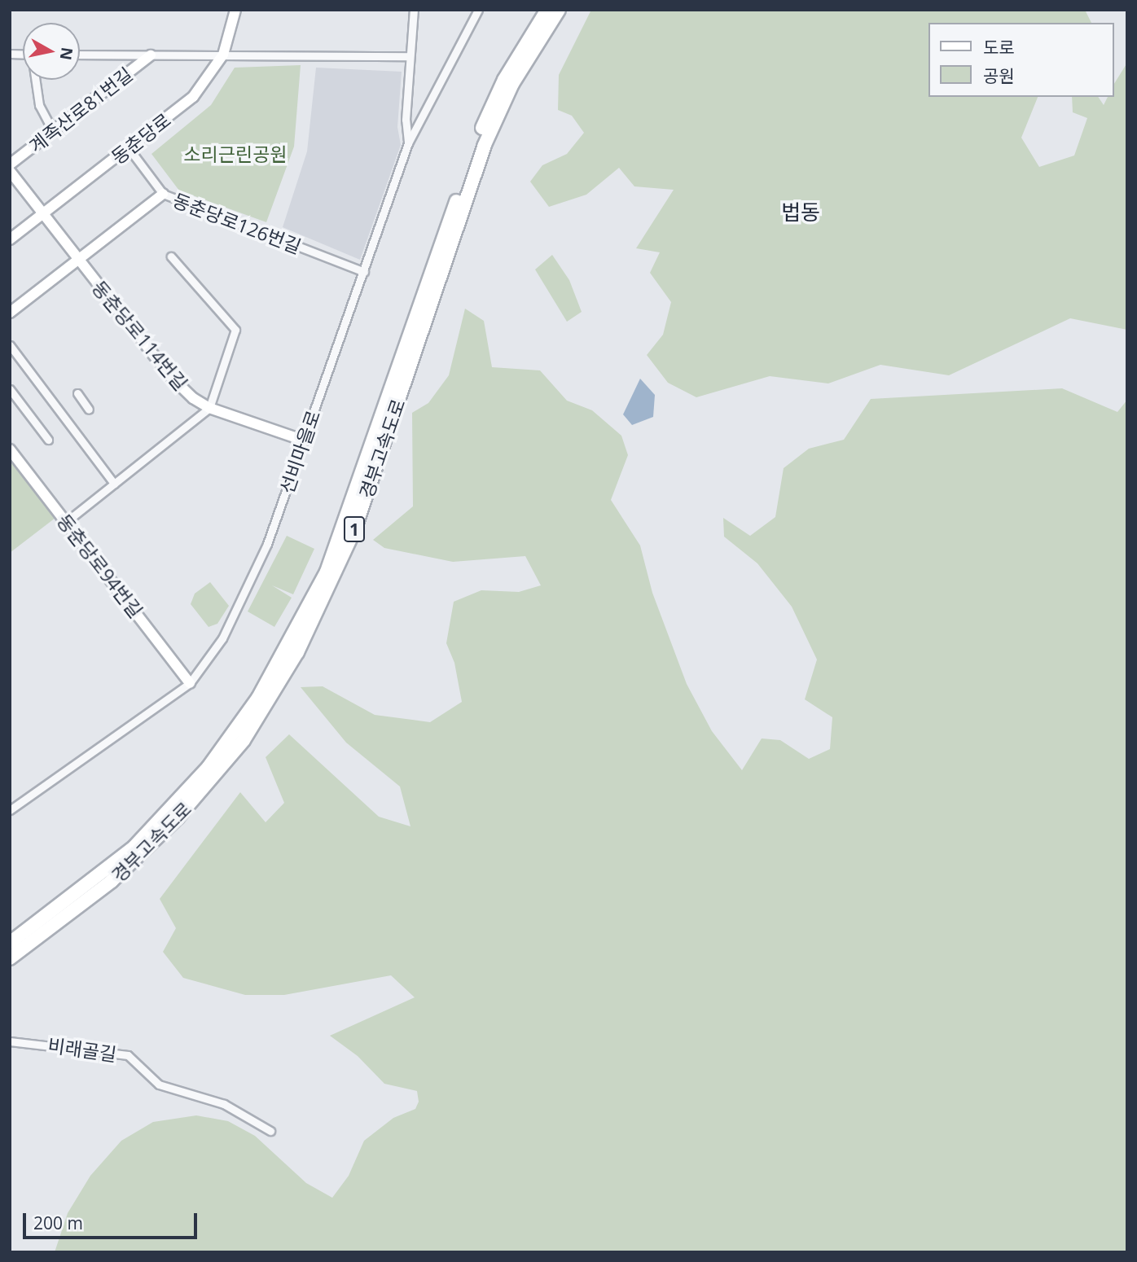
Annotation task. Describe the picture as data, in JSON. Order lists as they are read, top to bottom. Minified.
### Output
{"streets":{"highway":["경부고속도로","1"],"main road":["계족산로81번길","동춘당로","동춘당로114번길","동춘당로94번길"],"street":["동춘당로126번길","선비마을로","비래골길"]},"crossings":[["동춘당로","동춘당로126번길"],["동춘당로","동춘당로114번길"],["동춘당로126번길","선비마을로"],["동춘당로114번길","선비마을로"],["선비마을로","동춘당로94번길"]],"districts":["법동"],"parks":["소리근린공원"],"legend":["도로","공원"],"scale_bar":"200 m","north":"right"}
